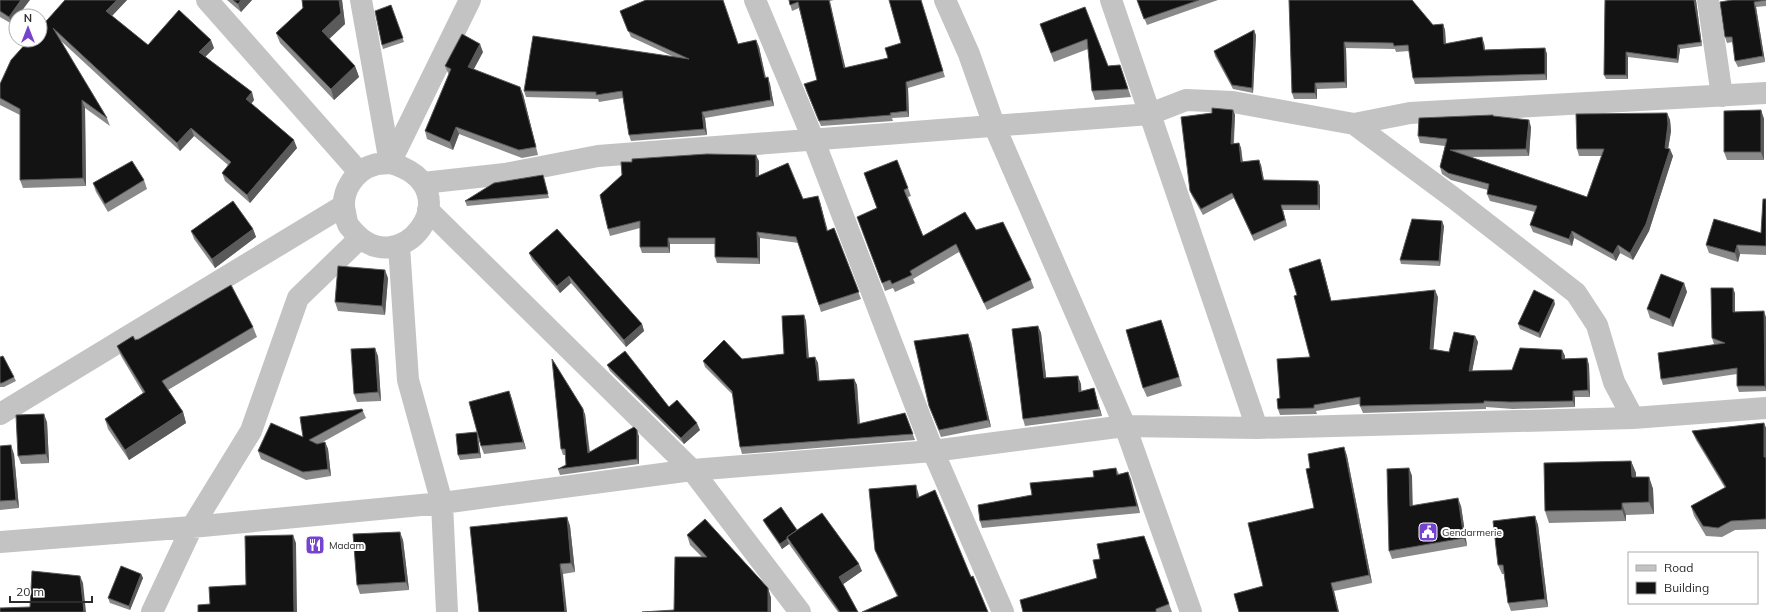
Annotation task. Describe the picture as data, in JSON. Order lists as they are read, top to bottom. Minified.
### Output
{"places":{"public building":["Gendarmerie"],"restaurant":["Madam"]},"legend":["Road","Building"],"scale_bar":"20 m","north":"top"}
